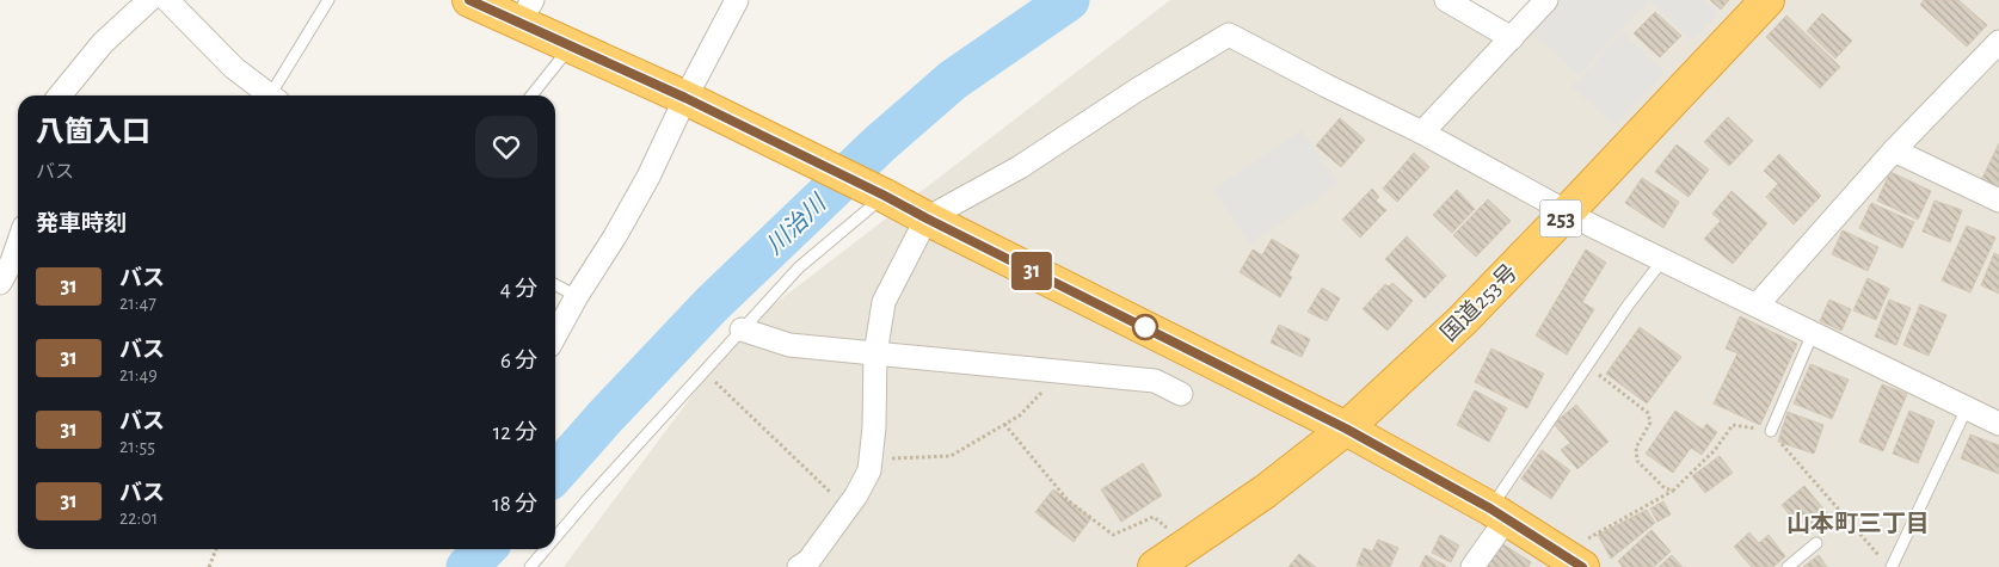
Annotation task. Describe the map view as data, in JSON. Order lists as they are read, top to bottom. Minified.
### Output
{"streets":{"highway":["253","国道253号"]},"districts":["山本町三丁目"],"water":["川治川"],"lines":["bus line 31"],"page":{"on_map":"31","heading":[["八箇入口","バス"],"発車時刻"],"list":[{"mark":"31","name":"バス","note":"21:47","value":"4 分"},{"mark":"31","name":"バス","note":"21:49","value":"6 分"},{"mark":"31","name":"バス","note":"21:55","value":"12 分"},{"mark":"31","name":"バス","note":"22:01","value":"18 分"}]}}
